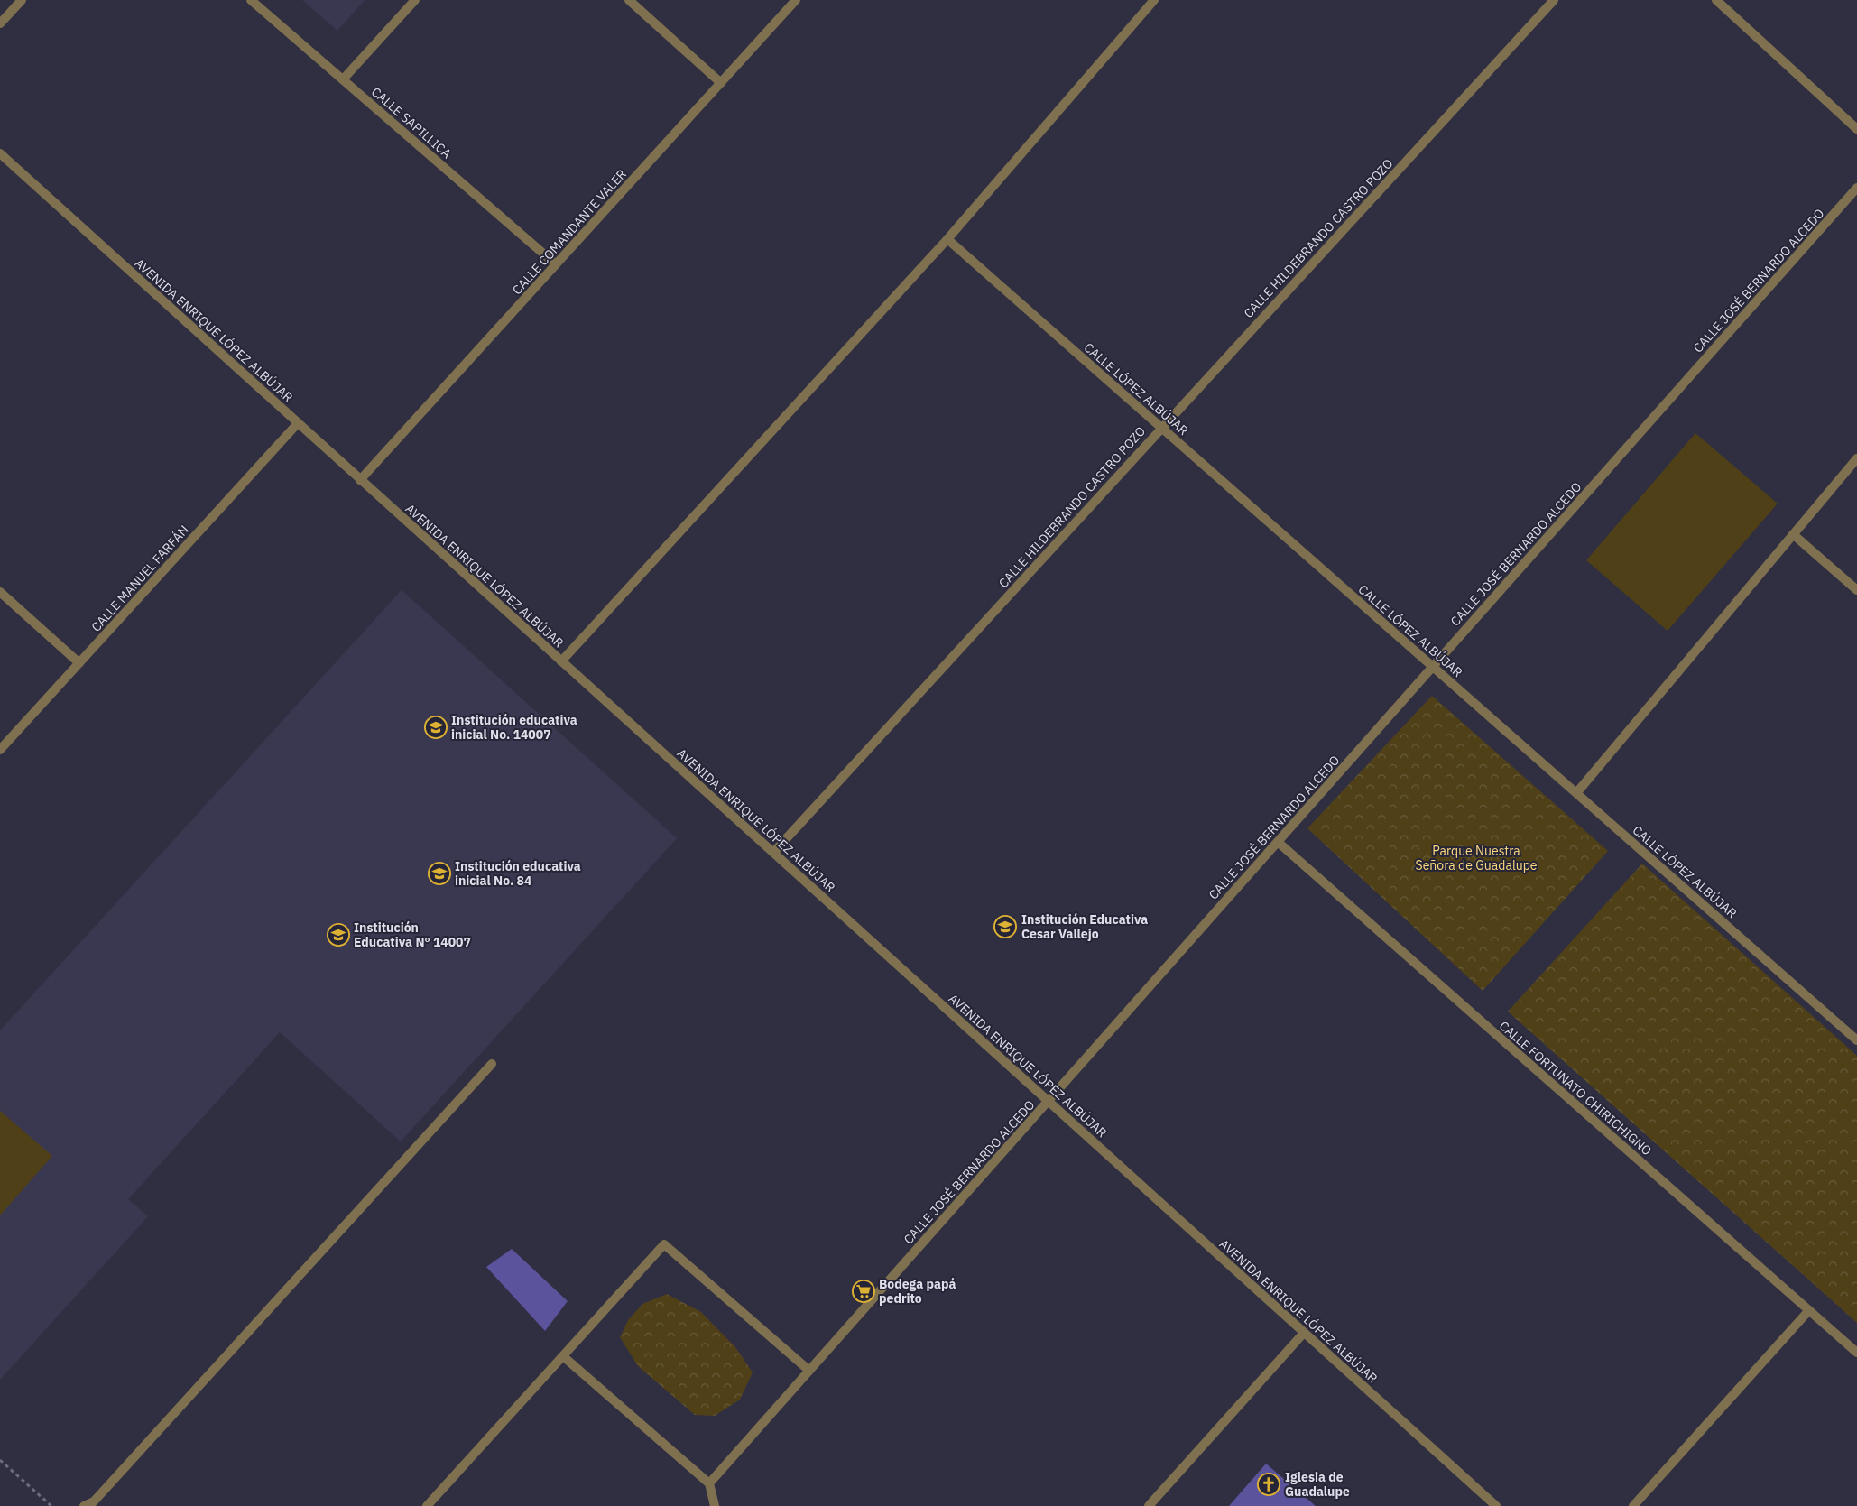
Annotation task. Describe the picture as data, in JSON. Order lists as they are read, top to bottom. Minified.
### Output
{"streets":{"street":["CALLE SAPILLICA","CALLE COMANDANTE VALER","CALLE HILDEBRANDO CASTRO POZO","CALLE JOSÉ BERNARDO ALCEDO","AVENIDA ENRIQUE LÓPEZ ALBÚJAR","CALLE LÓPEZ ALBÚJAR","CALLE MANUEL FARFÁN","CALLE FORTUNATO CHIRICHIGNO"]},"crossings":[["CALLE SAPILLICA","CALLE COMANDANTE VALER"],["CALLE COMANDANTE VALER","AVENIDA ENRIQUE LÓPEZ ALBÚJAR"],["CALLE HILDEBRANDO CASTRO POZO","AVENIDA ENRIQUE LÓPEZ ALBÚJAR"],["CALLE HILDEBRANDO CASTRO POZO","CALLE LÓPEZ ALBÚJAR"],["CALLE JOSÉ BERNARDO ALCEDO","AVENIDA ENRIQUE LÓPEZ ALBÚJAR"],["CALLE JOSÉ BERNARDO ALCEDO","CALLE LÓPEZ ALBÚJAR"],["CALLE JOSÉ BERNARDO ALCEDO","CALLE FORTUNATO CHIRICHIGNO"],["AVENIDA ENRIQUE LÓPEZ ALBÚJAR","CALLE MANUEL FARFÁN"]],"parks":["Parque Nuestra Señora de Guadalupe"],"places":{"school or university":["Institución educativa inicial No. 14007","Institución educativa inicial No. 84","Institución Educativa Cesar Vallejo","Institución Educativa Nº 14007"],"supermarket":["Bodega papá pedrito"],"church":["Iglesia de Guadalupe"]}}
